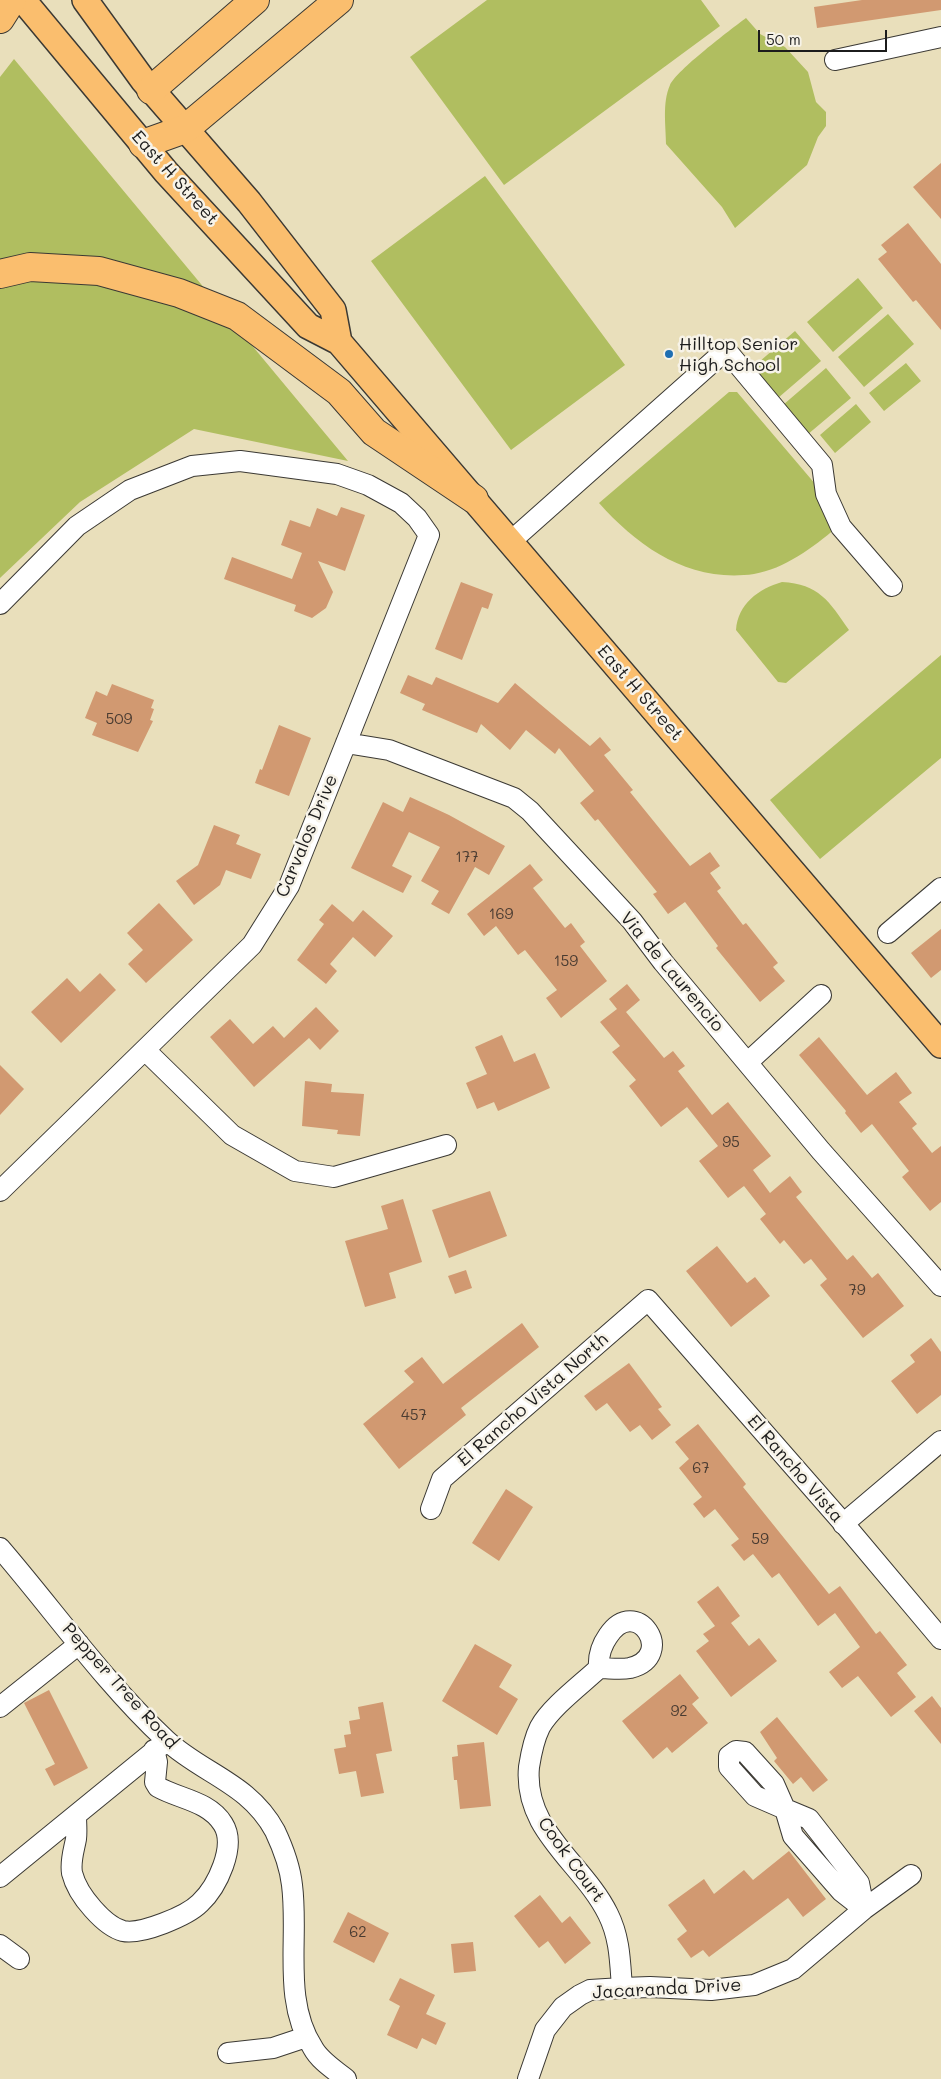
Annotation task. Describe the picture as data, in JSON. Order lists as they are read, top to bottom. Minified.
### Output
{"streets":{"main road":["East H Street"],"street":["Carvalos Drive","Via de Laurencio","El Rancho Vista North","El Rancho Vista","Pepper Tree Road","Cook Court","Jacaranda Drive"]},"crossings":[["Carvalos Drive","Via de Laurencio"],["El Rancho Vista North","El Rancho Vista"],["Cook Court","Jacaranda Drive"]],"places":["Hilltop Senior High School"],"house_numbers":["509","177","169","159","95","79","457","67","59","92","62"],"scale_bar":"50 m"}
